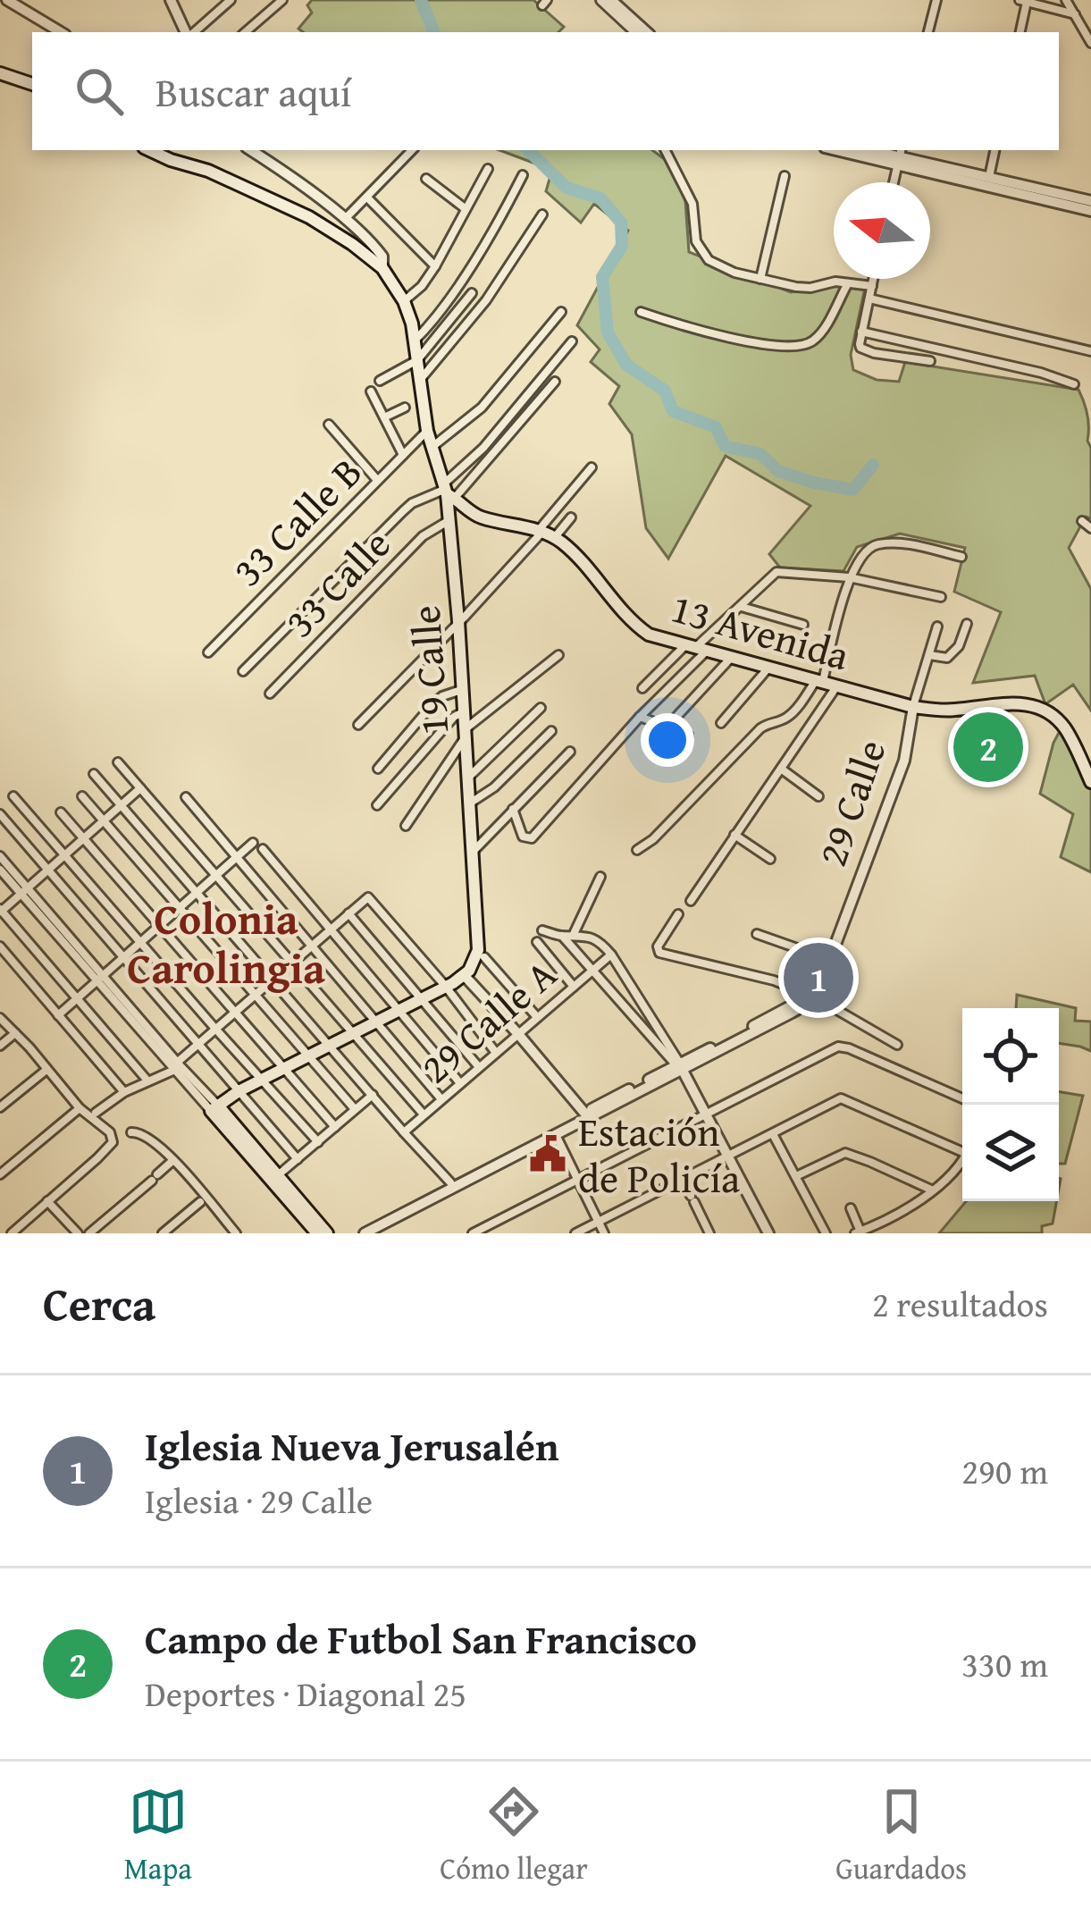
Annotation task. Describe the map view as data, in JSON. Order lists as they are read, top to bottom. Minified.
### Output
{"streets":{"main road":["13 Avenida","19 Calle"],"street":["33 Calle B","33 Calle","29 Calle","29 Calle A"]},"crossings":[["33 Calle B","19 Calle"],["33 Calle","19 Calle"],["13 Avenida","29 Calle"]],"districts":["Colonia Carolingia"],"places":{"public building":["Estación de Policía"]},"north":"left","page":{"search":"Buscar aquí","pins":["2","1"],"heading":["Cerca","2 resultados"],"list":[{"mark":"1","name":"Iglesia Nueva Jerusalén","note":"Iglesia · 29 Calle","value":"290 m"},{"mark":"2","name":"Campo de Futbol San Francisco","note":"Deportes · Diagonal 25","value":"330 m"}],"nav":["Mapa","Cómo llegar","Guardados"]}}
